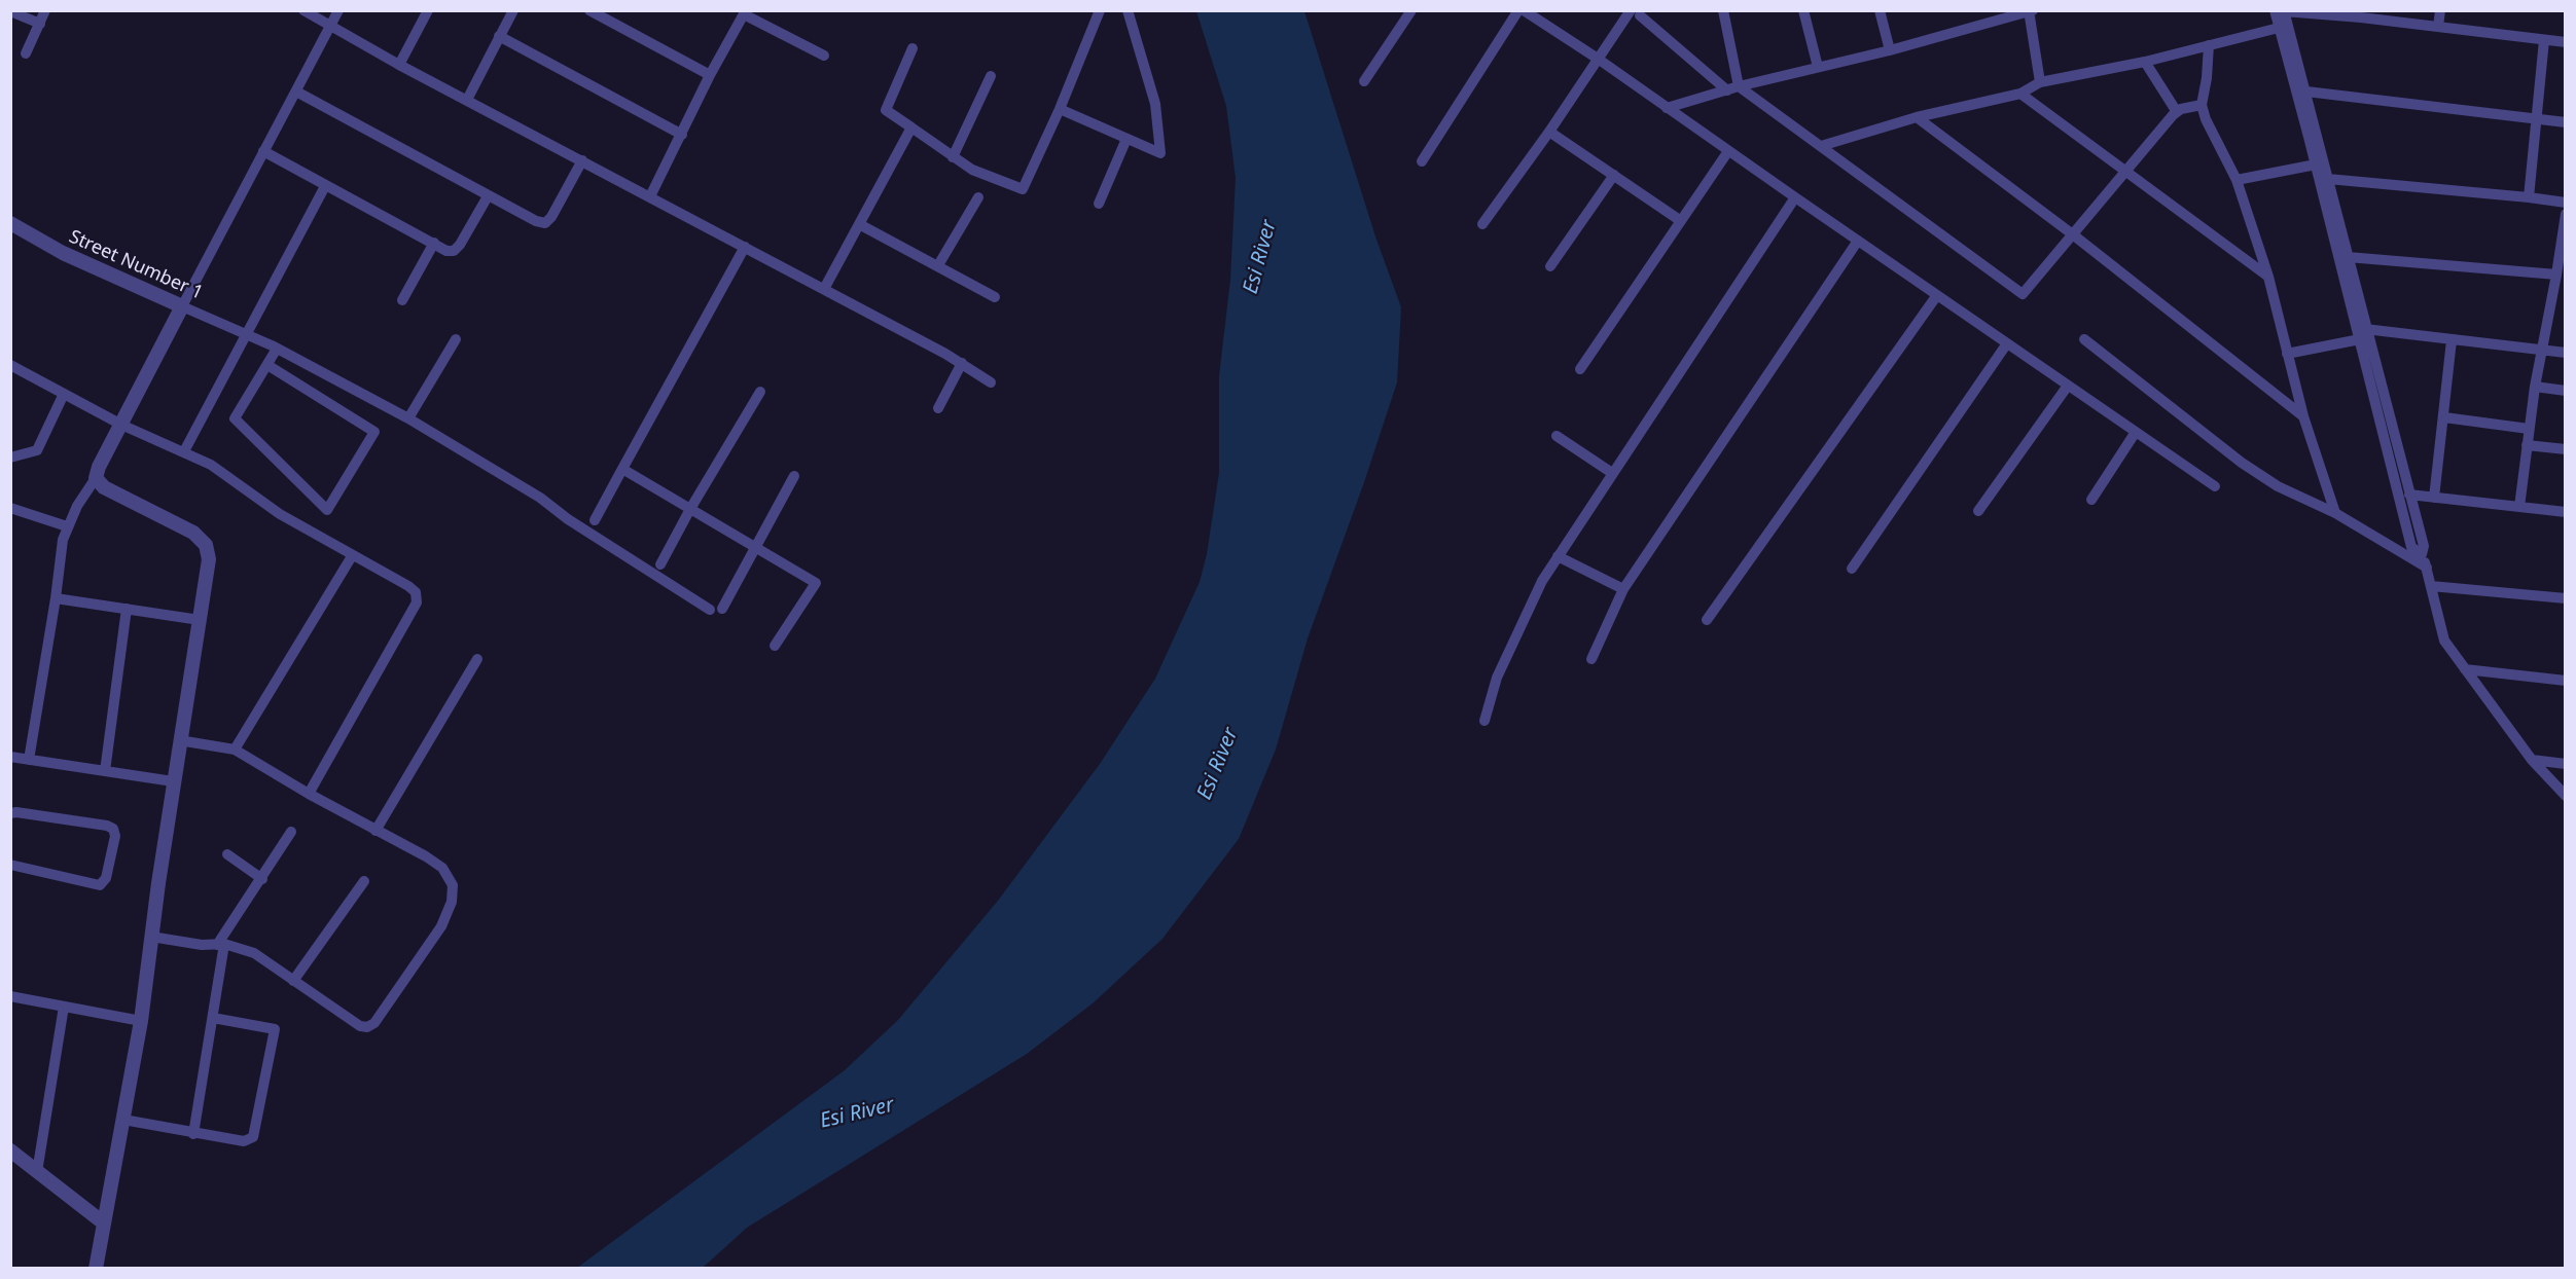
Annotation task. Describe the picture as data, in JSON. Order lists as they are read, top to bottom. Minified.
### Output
{"streets":{"street":["Street Number 1"]},"water":["Esi River"]}
